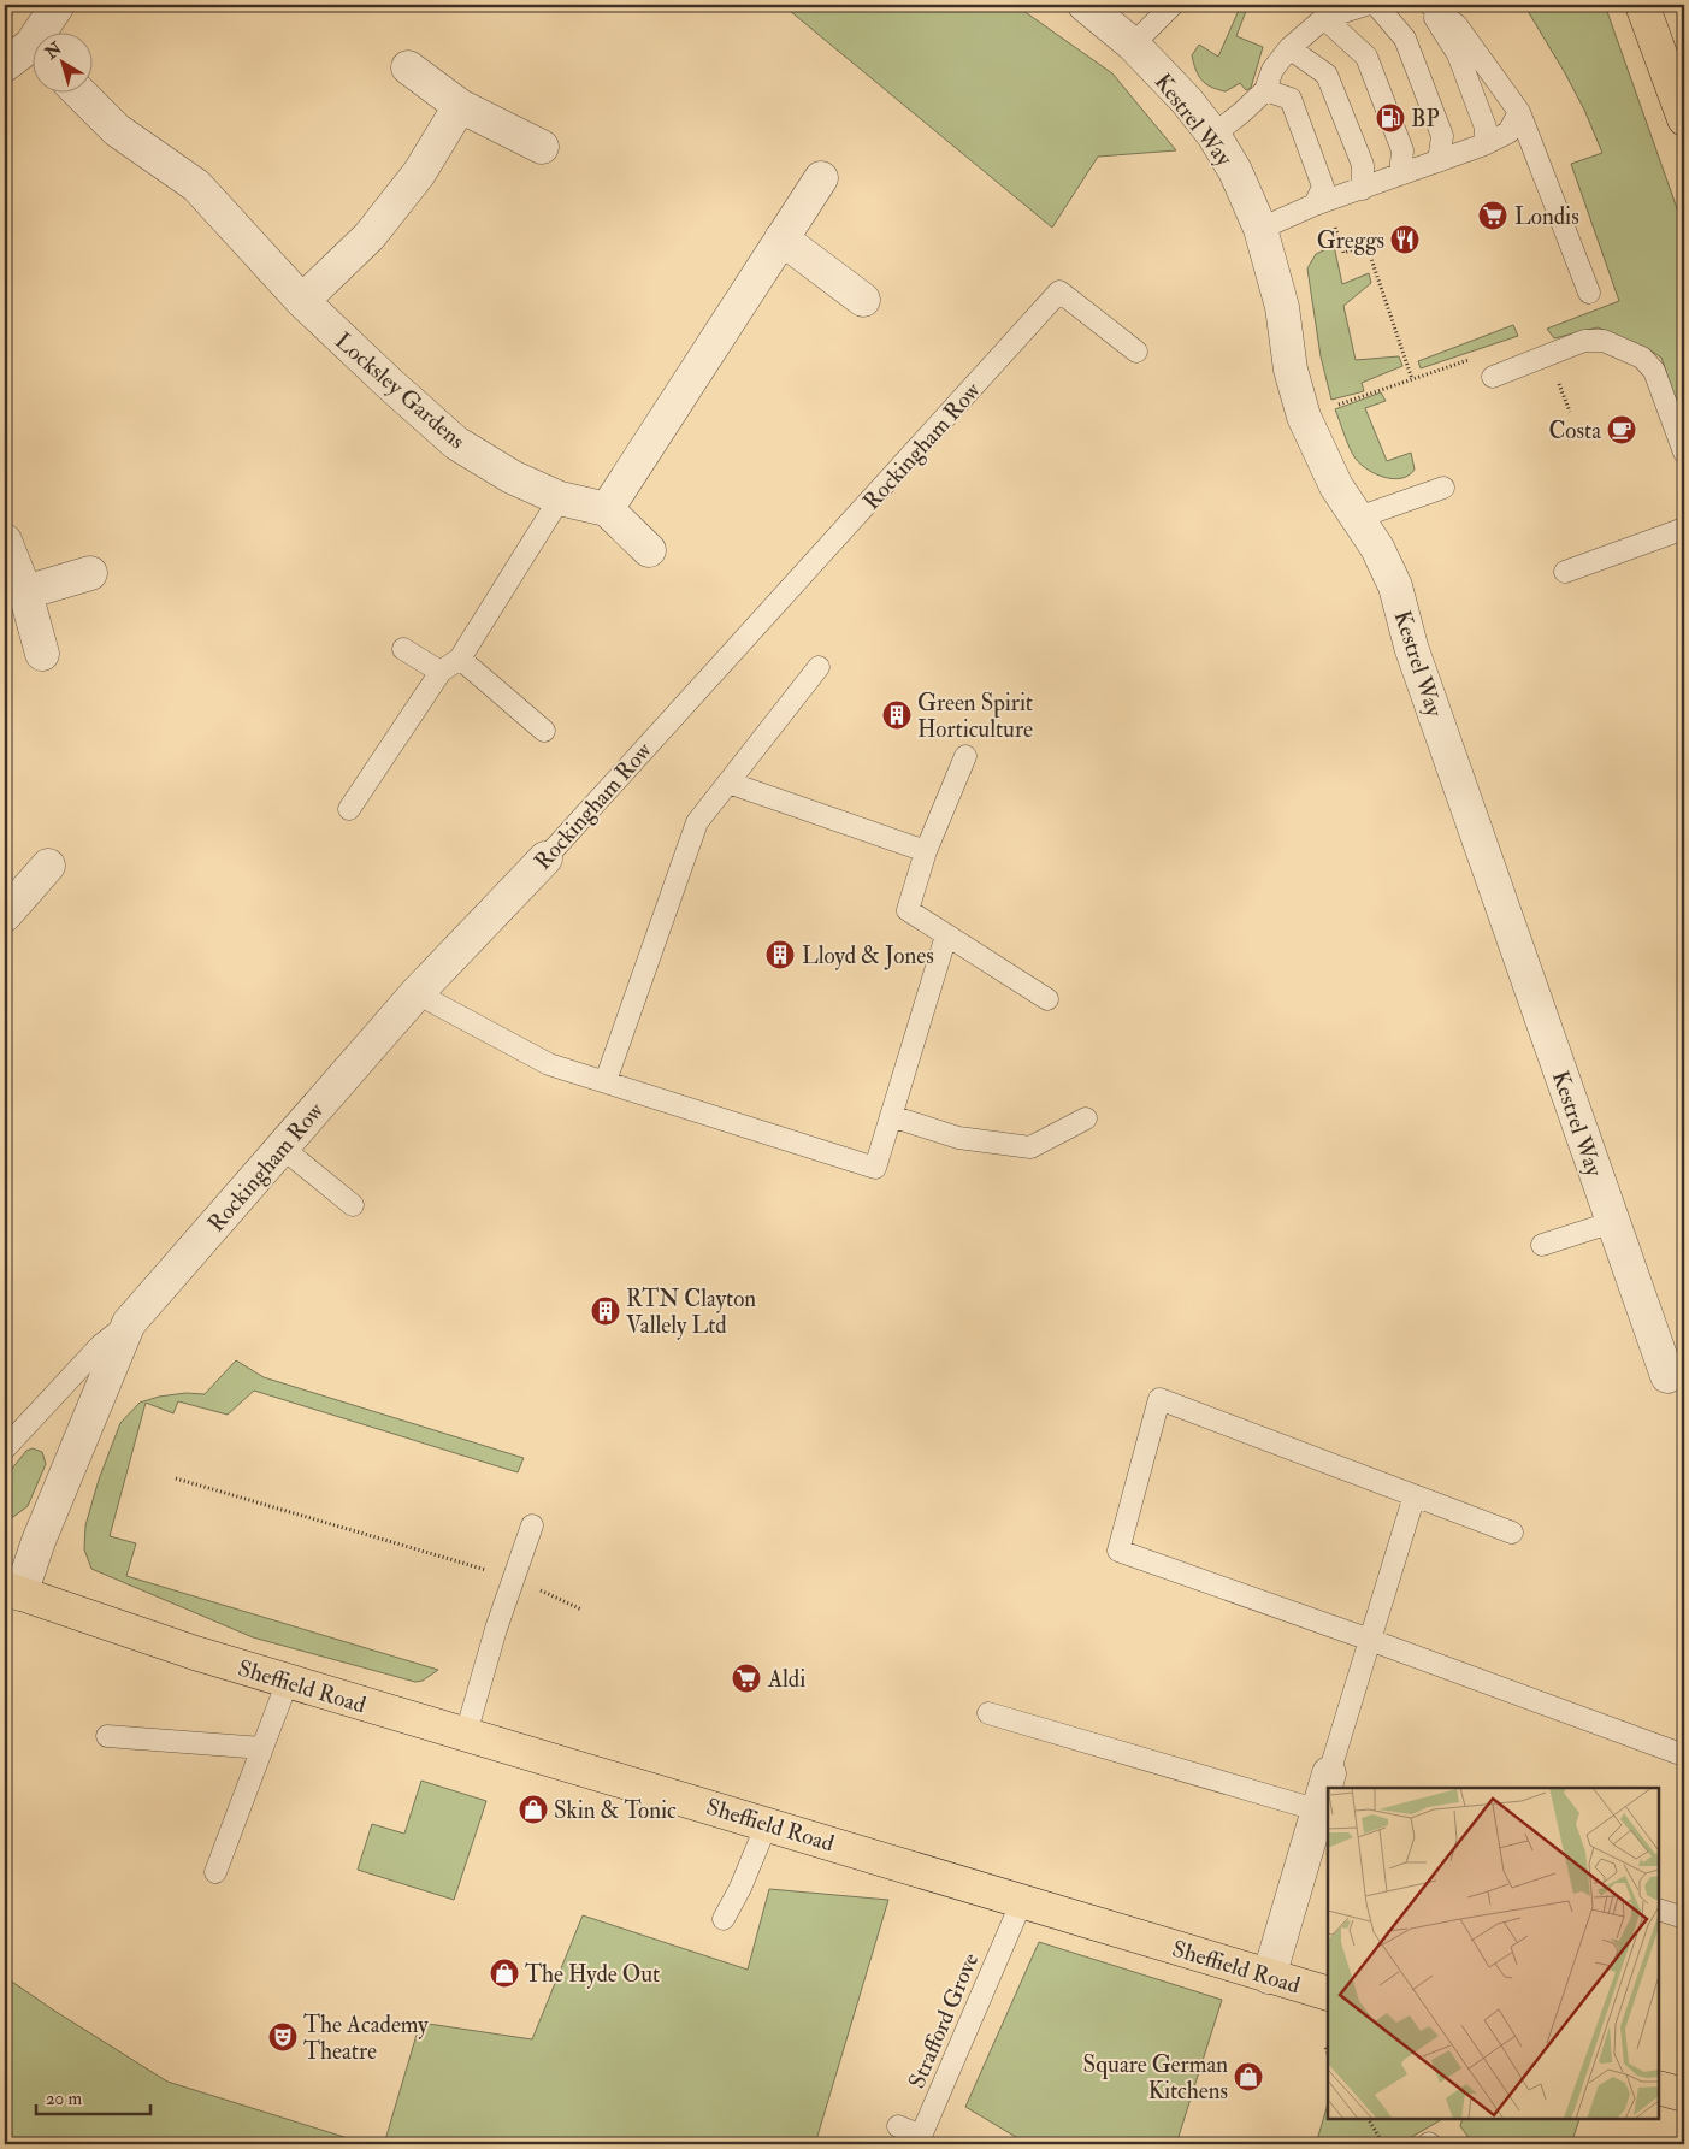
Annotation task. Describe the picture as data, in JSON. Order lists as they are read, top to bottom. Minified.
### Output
{"streets":{"highway":["Sheffield Road"],"street":["Kestrel Way","Locksley Gardens","Rockingham Row"],"lane":["Strafford Grove"]},"crossings":[["Rockingham Row","Sheffield Road"],["Sheffield Road","Strafford Grove"]],"places":{"fuel station":["BP"],"supermarket":["Londis","Aldi"],"restaurant":["Greggs"],"cafe":["Costa"],"building":["Green Spirit Horticulture","Lloyd & Jones","RTN Clayton Vallely Ltd"],"shop":["Skin & Tonic","The Hyde Out","Square German Kitchens"],"theatre":["The Academy Theatre"]},"scale_bar":"20 m","north":"top left"}
